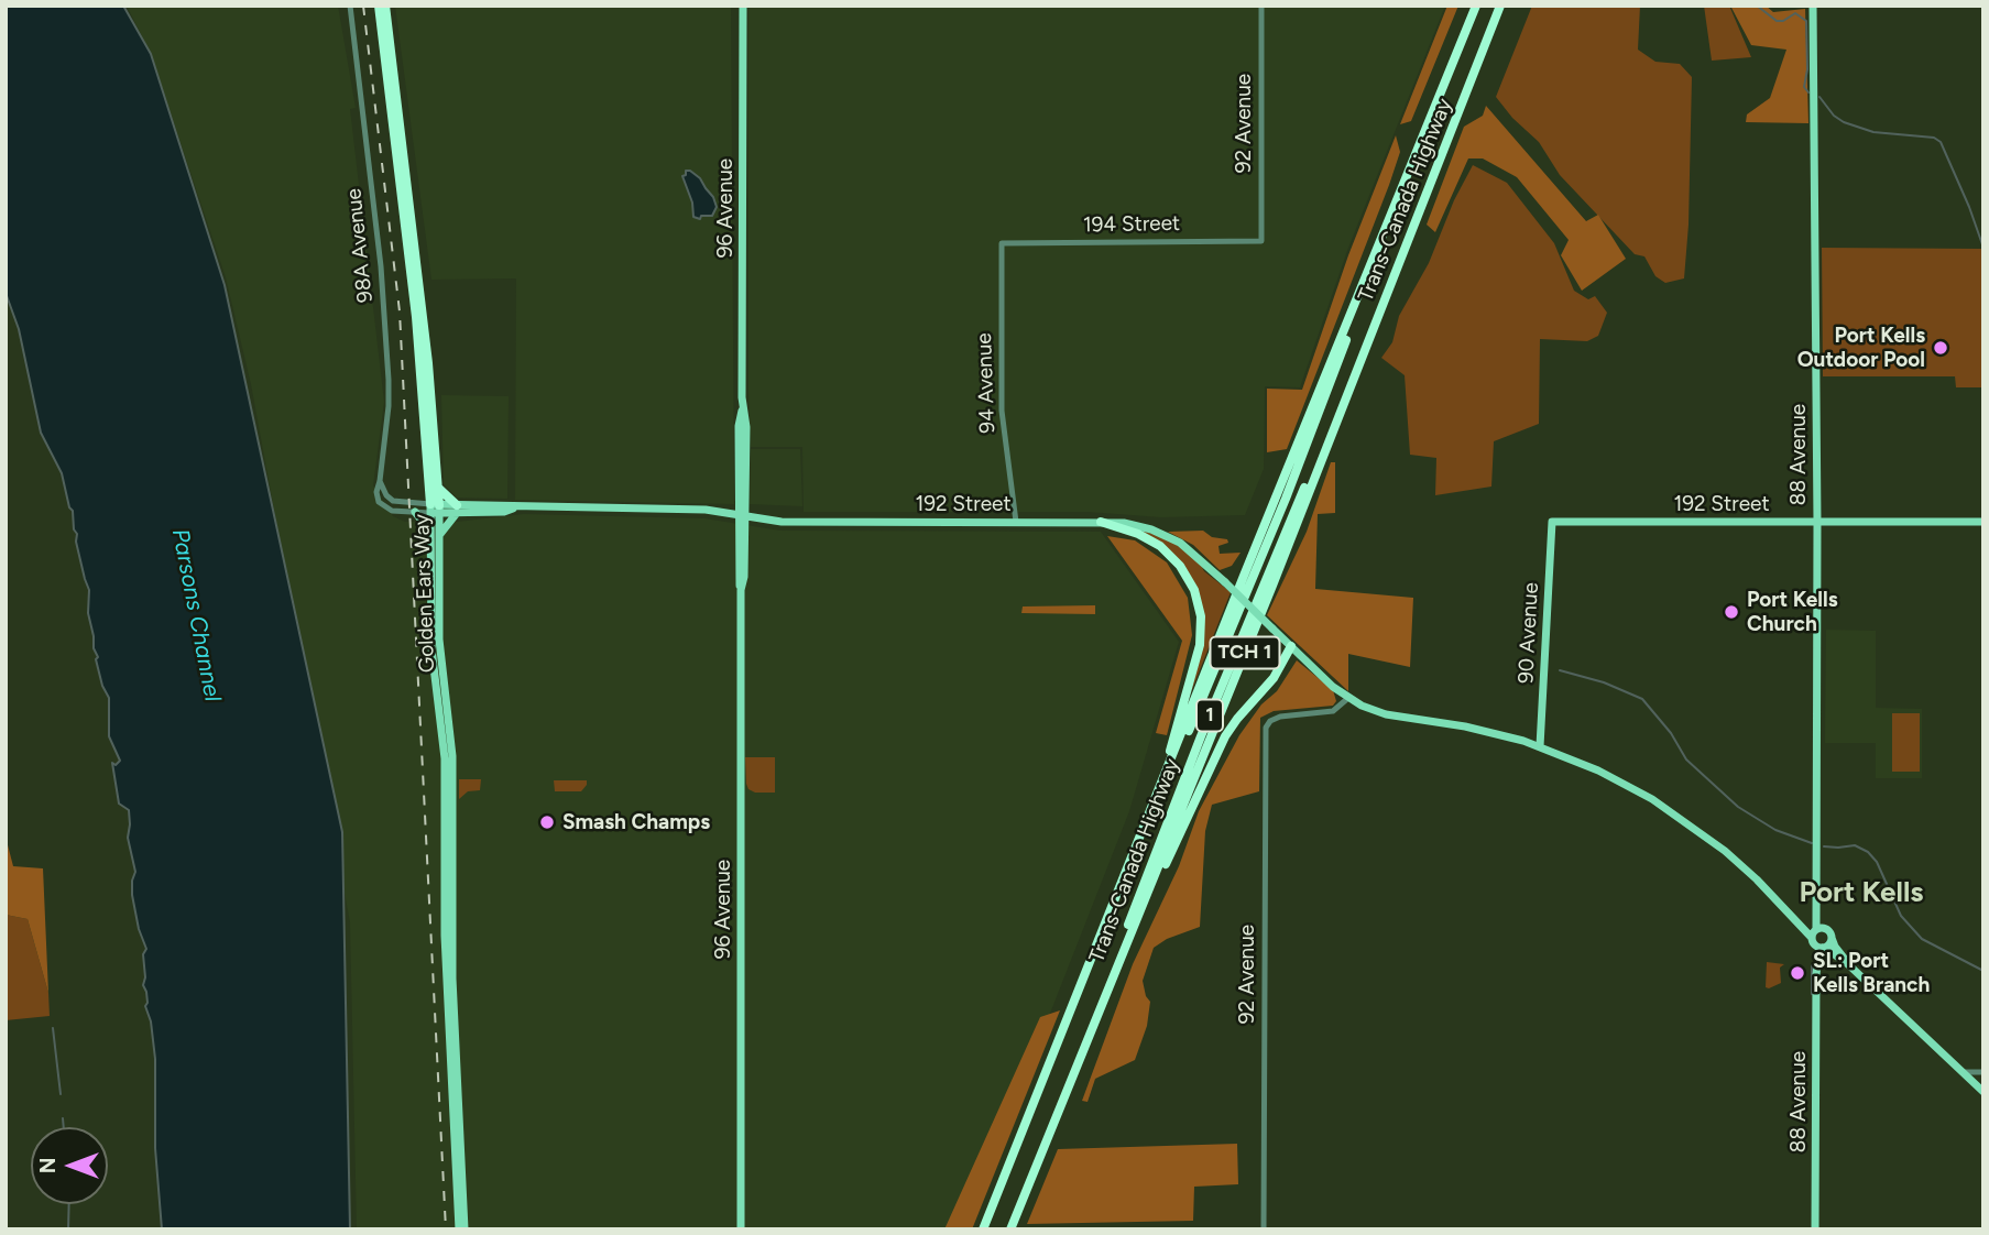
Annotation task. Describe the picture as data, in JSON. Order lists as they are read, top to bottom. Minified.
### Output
{"streets":{"highway":["Trans-Canada Highway","Golden Ears Way","TCH 1","1"],"main road":["96 Avenue","88 Avenue","192 Street","90 Avenue"],"street":["92 Avenue","194 Street","98A Avenue","94 Avenue"]},"crossings":[["92 Avenue","194 Street"],["92 Avenue","192 Street"],["96 Avenue","192 Street"],["194 Street","94 Avenue"],["98A Avenue","192 Street"],["94 Avenue","192 Street"],["88 Avenue","192 Street"],["192 Street","Golden Ears Way"],["192 Street","90 Avenue"]],"districts":["Port Kells"],"water":["Parsons Channel"],"places":["Port Kells Outdoor Pool","Port Kells Church","Smash Champs","SL: Port Kells Branch"],"north":"left"}
